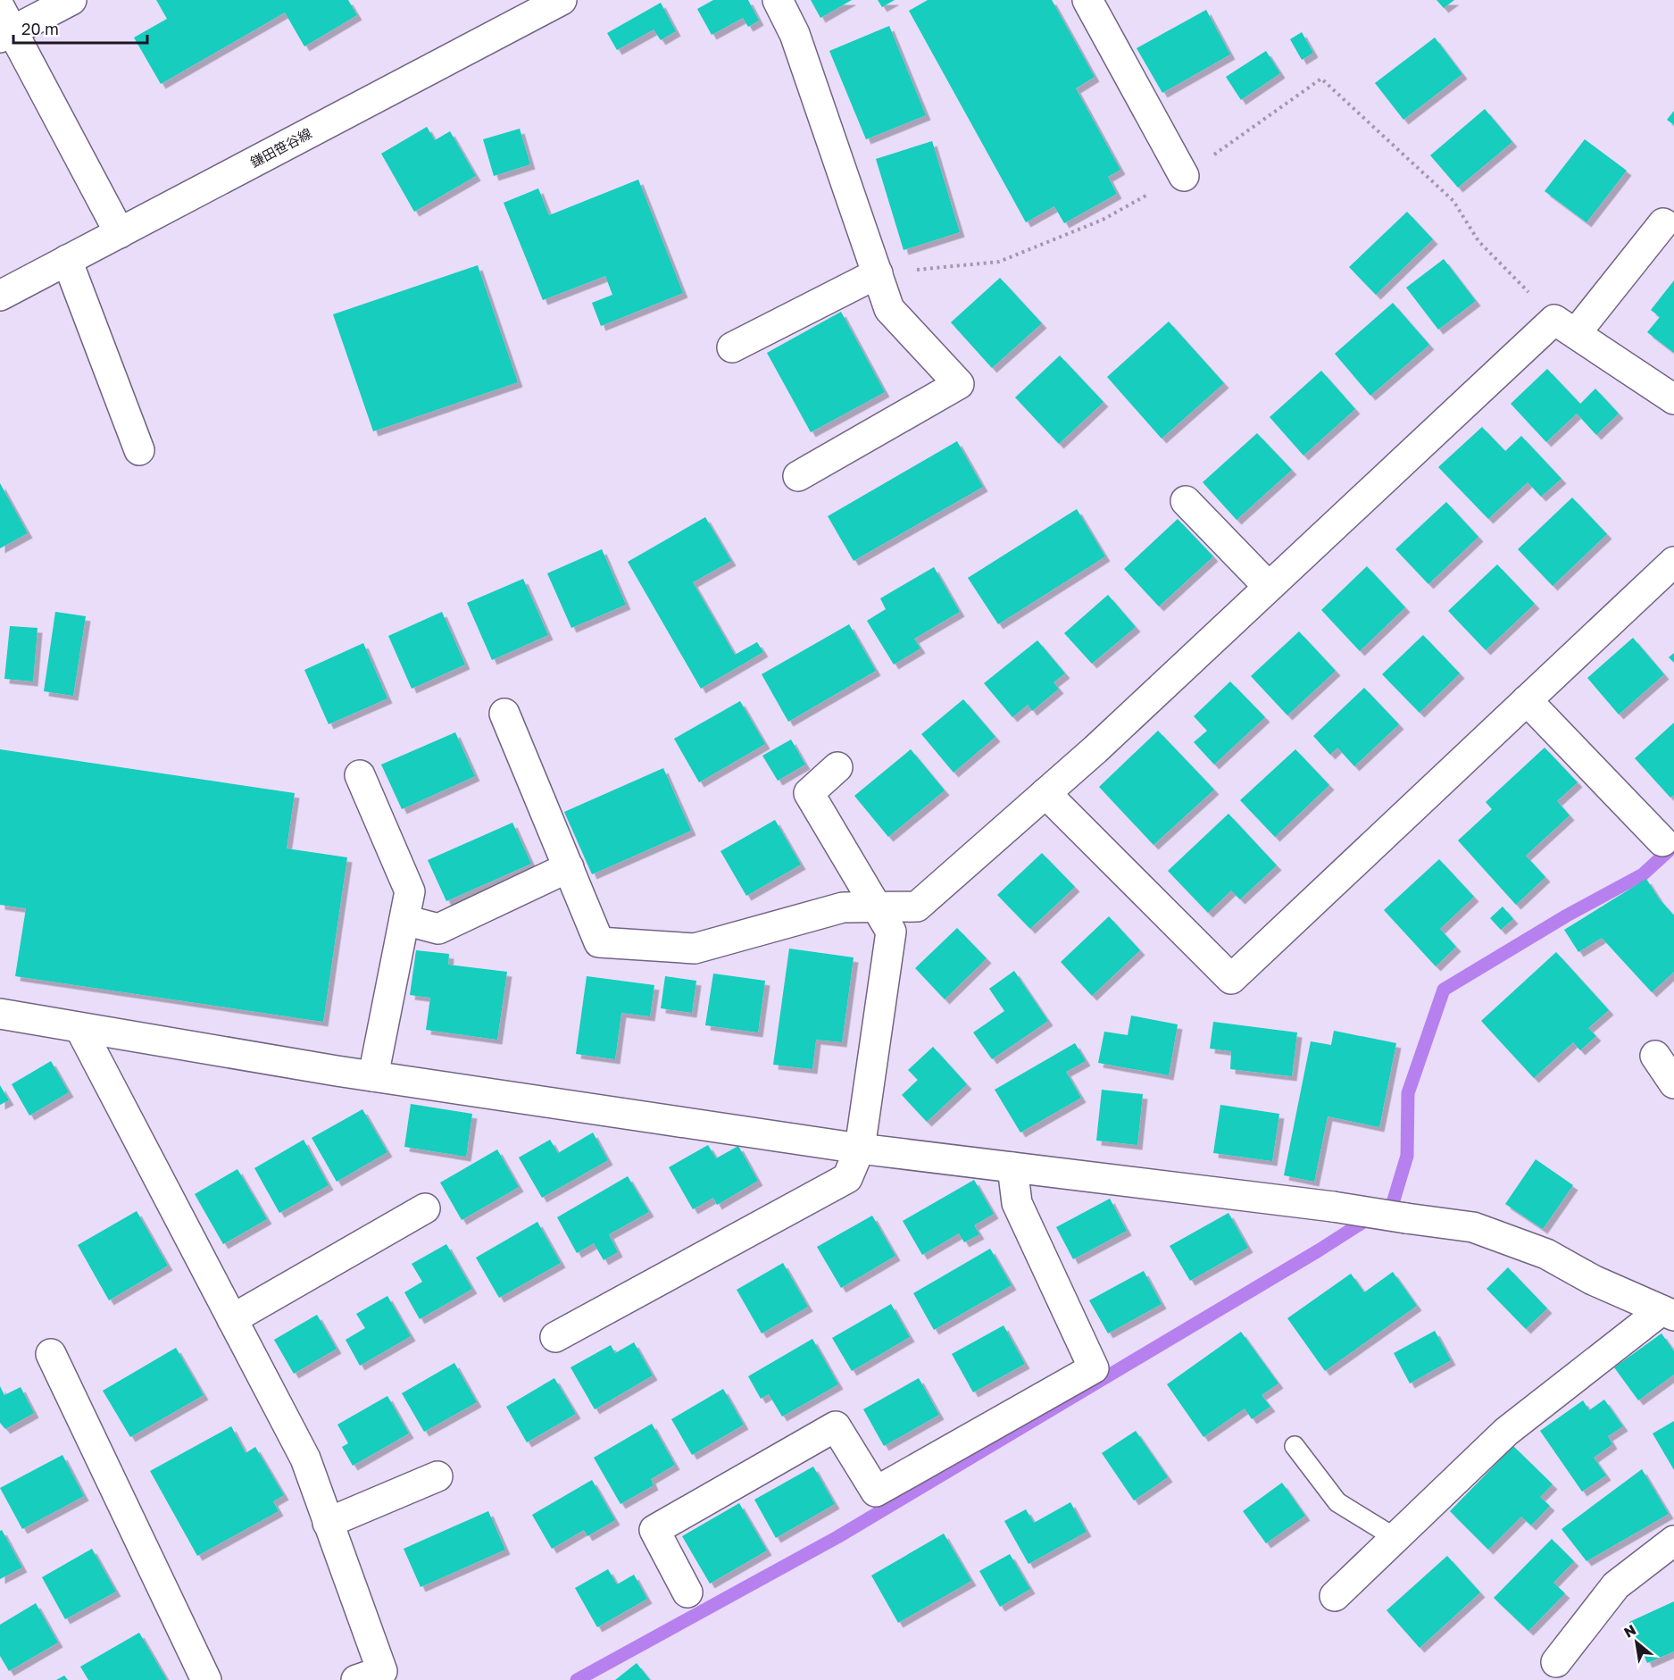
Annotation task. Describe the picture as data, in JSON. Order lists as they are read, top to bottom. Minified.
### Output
{"streets":{"street":["鎌田笹谷線"]},"scale_bar":"20 m","north":"top left"}
